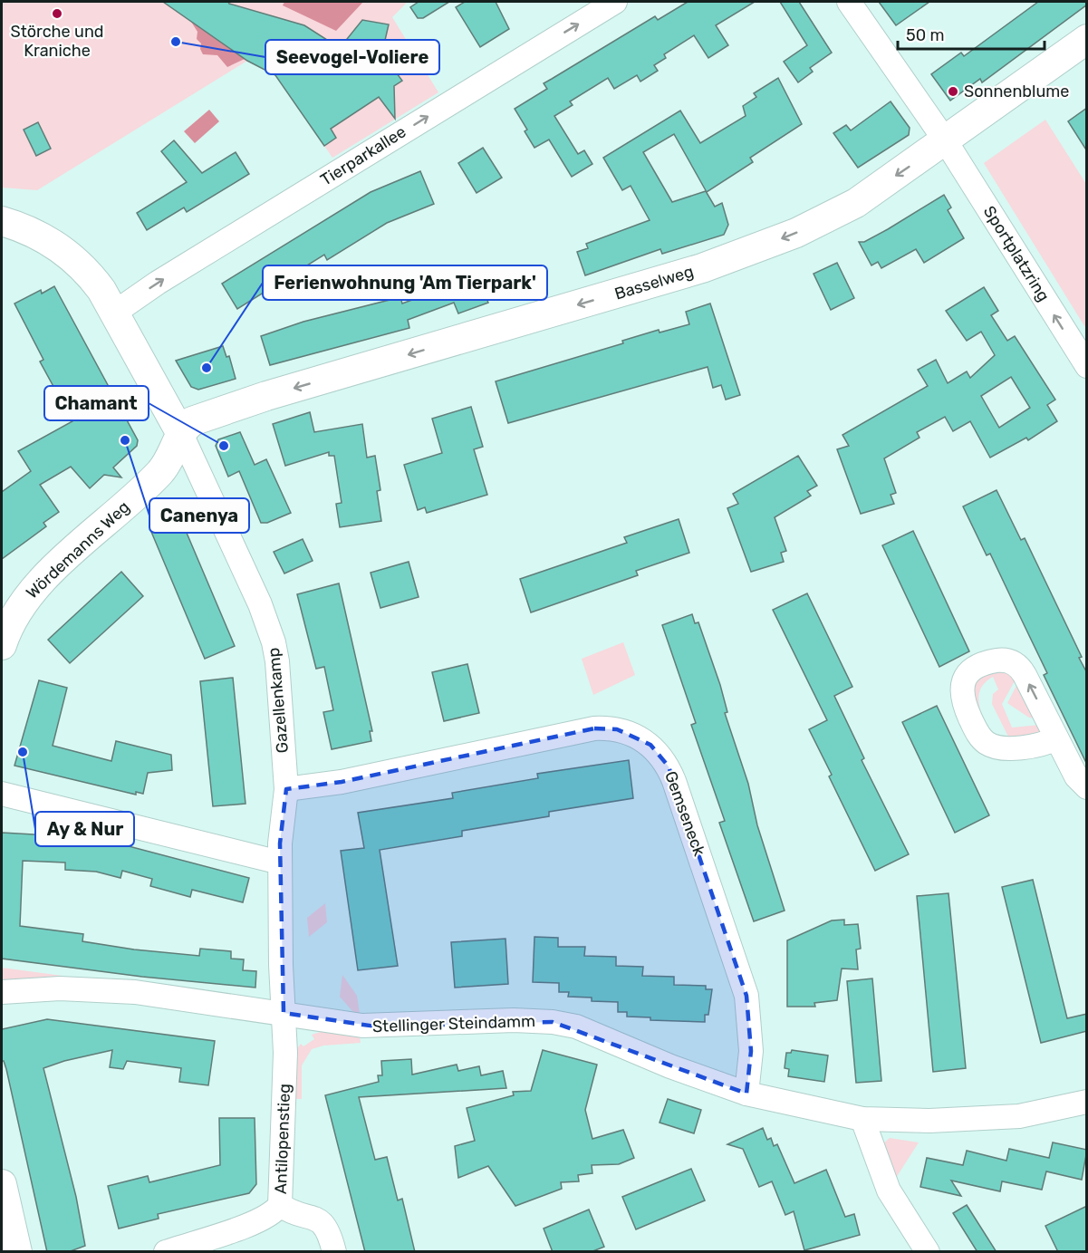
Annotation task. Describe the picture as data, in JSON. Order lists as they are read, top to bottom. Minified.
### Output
{"streets":{"street":["Tierparkallee","Sportplatzring","Basselweg","Wördemanns Weg","Gazellenkamp","Gemseneck","Stellinger Steindamm","Antilopenstieg"]},"crossings":[["Tierparkallee","Gazellenkamp"],["Sportplatzring","Basselweg"],["Basselweg","Wördemanns Weg"],["Basselweg","Gazellenkamp"],["Wördemanns Weg","Gazellenkamp"],["Gazellenkamp","Gemseneck"],["Gazellenkamp","Stellinger Steindamm"],["Gazellenkamp","Antilopenstieg"],["Gemseneck","Stellinger Steindamm"],["Stellinger Steindamm","Antilopenstieg"]],"one_way":["Tierparkallee","Sportplatzring","Basselweg"],"places":["Störche und Kraniche","Seevogel-Voliere","Sonnenblume","Ferienwohnung 'Am Tierpark'","Canenya","Chamant","Ay & Nur"],"scale_bar":"50 m"}
